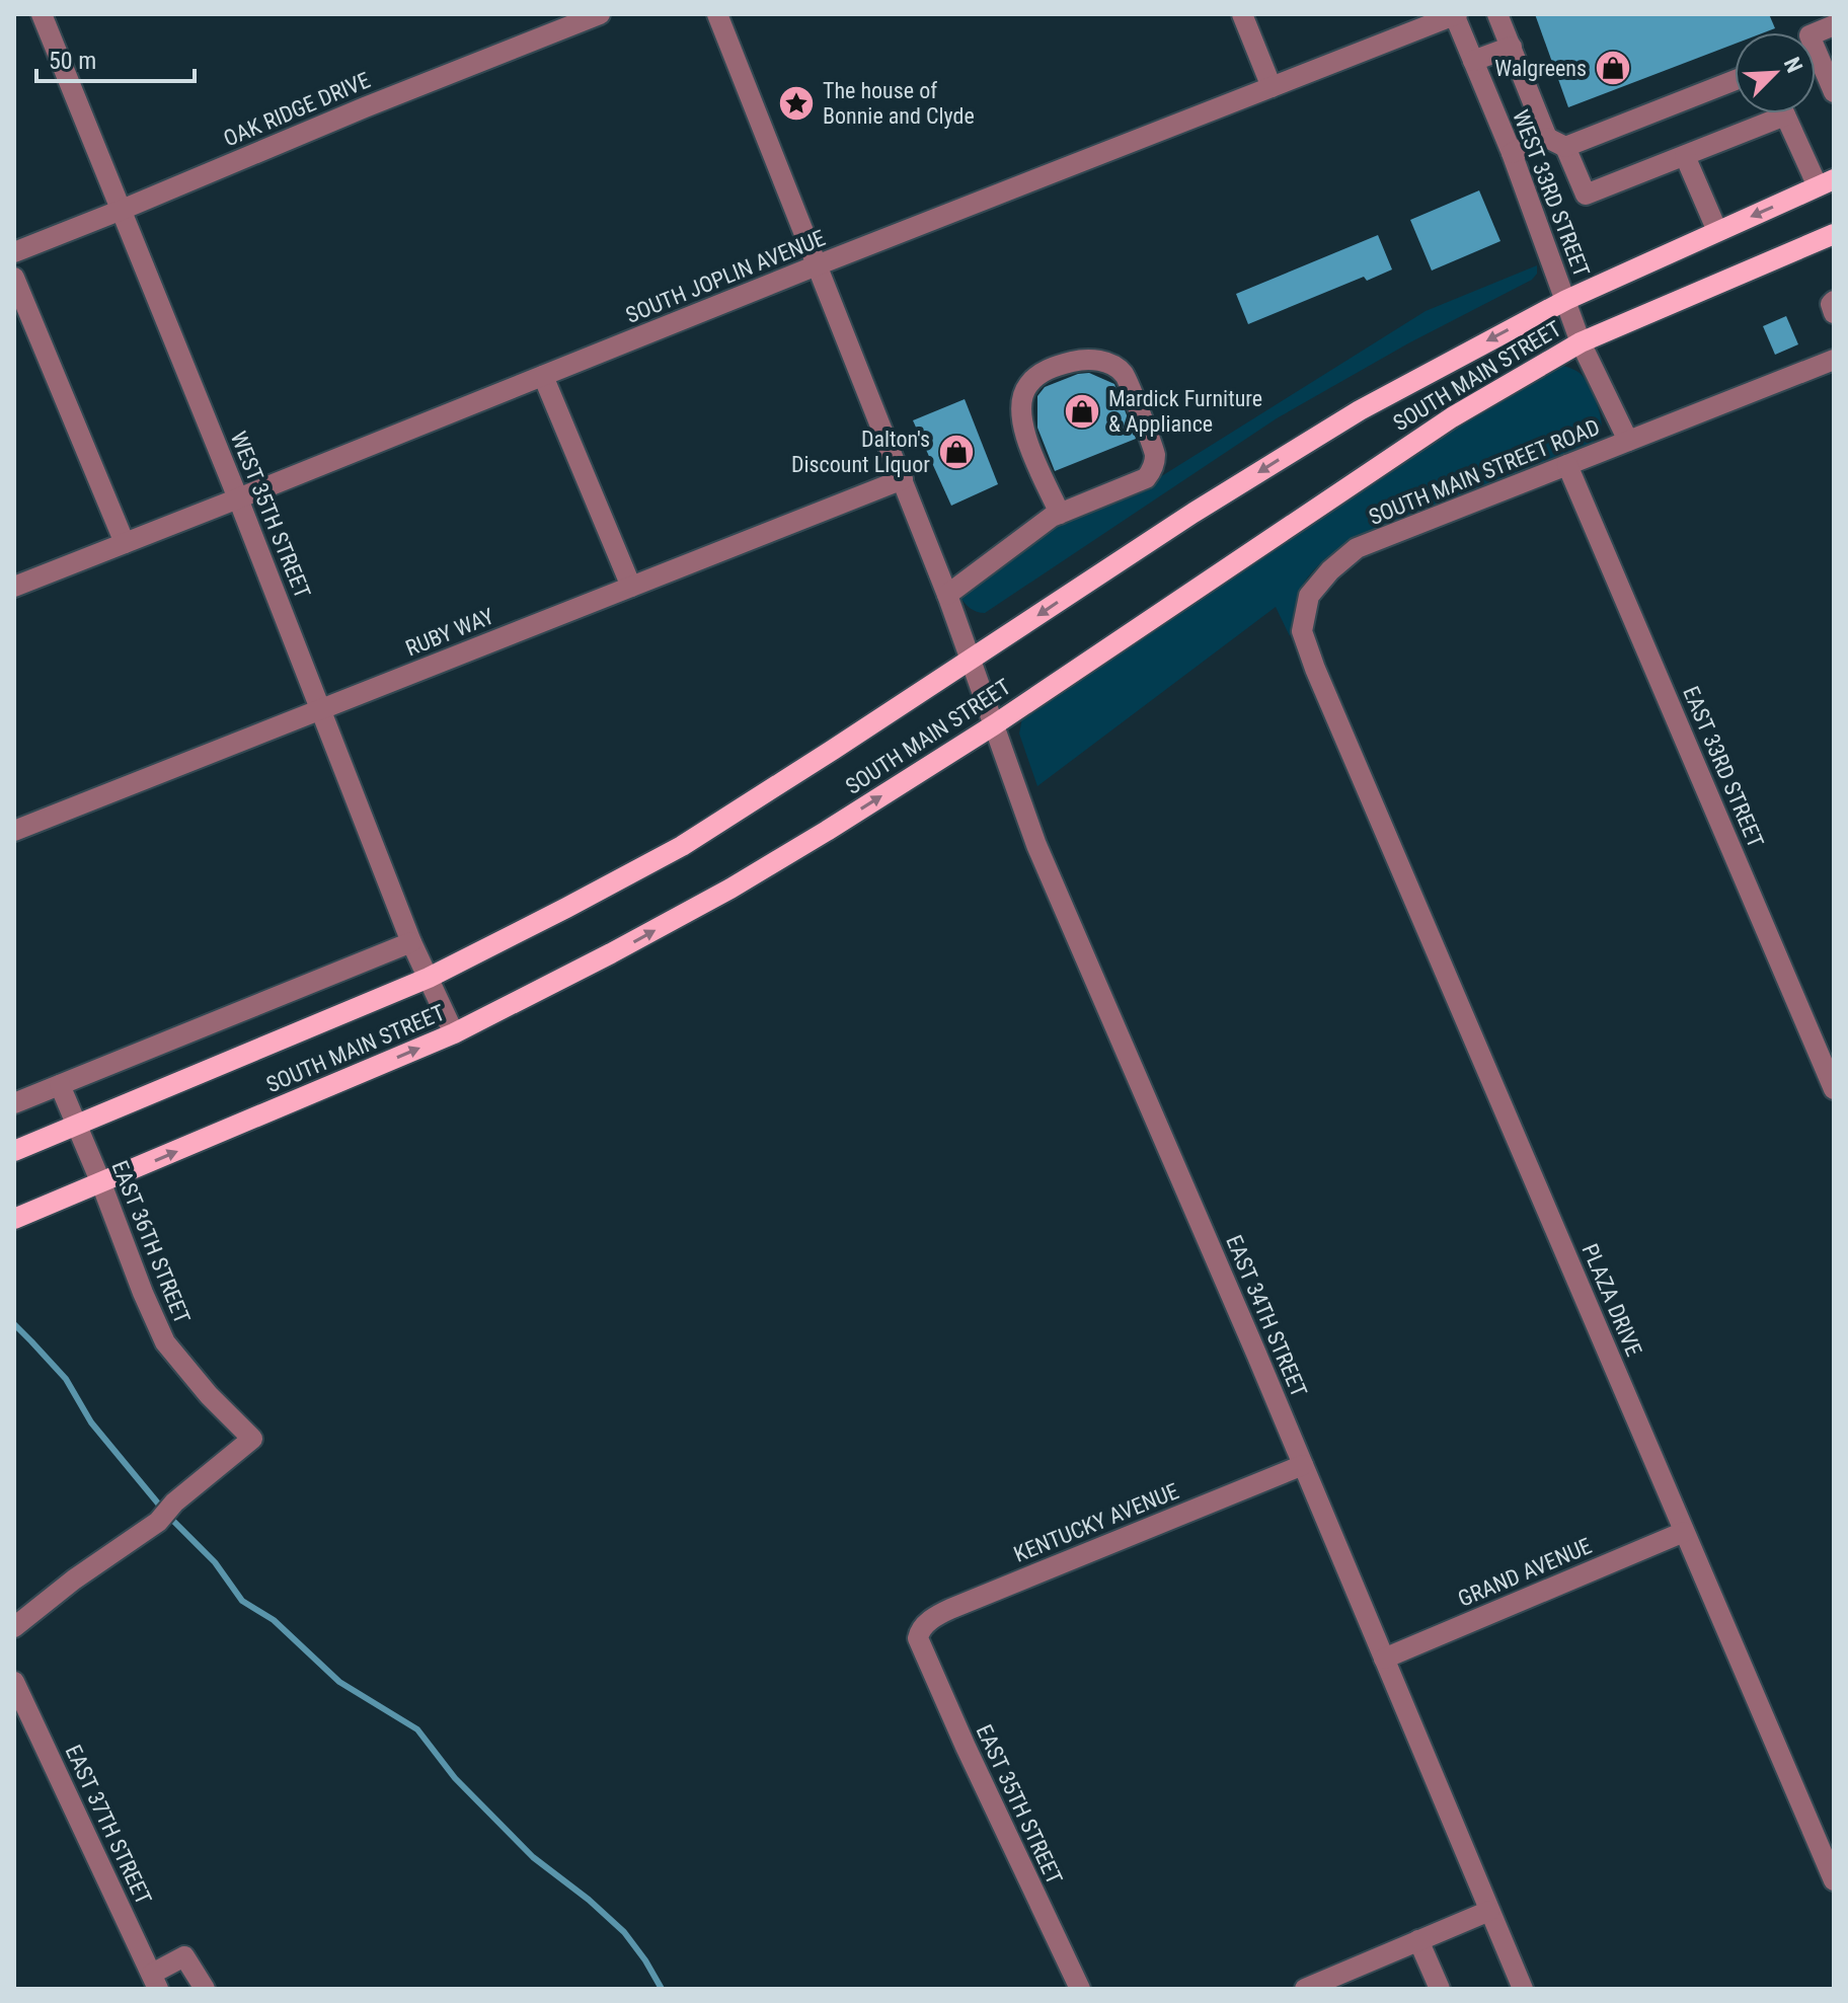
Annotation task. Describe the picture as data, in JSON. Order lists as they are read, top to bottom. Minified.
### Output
{"streets":{"main road":["SOUTH MAIN STREET"],"street":["OAK RIDGE DRIVE","WEST 33RD STREET","SOUTH JOPLIN AVENUE","SOUTH MAIN STREET ROAD","WEST 35TH STREET","RUBY WAY","EAST 33RD STREET","EAST 36TH STREET","PLAZA DRIVE","EAST 34TH STREET","KENTUCKY AVENUE","GRAND AVENUE","EAST 35TH STREET","EAST 37TH STREET"]},"crossings":[["OAK RIDGE DRIVE","WEST 35TH STREET"],["WEST 33RD STREET","SOUTH JOPLIN AVENUE"],["WEST 33RD STREET","SOUTH MAIN STREET"],["SOUTH JOPLIN AVENUE","WEST 35TH STREET"],["SOUTH JOPLIN AVENUE","EAST 34TH STREET"],["SOUTH MAIN STREET","WEST 35TH STREET"],["SOUTH MAIN STREET","EAST 36TH STREET"],["SOUTH MAIN STREET","EAST 34TH STREET"],["SOUTH MAIN STREET ROAD","EAST 33RD STREET"],["SOUTH MAIN STREET ROAD","PLAZA DRIVE"],["WEST 35TH STREET","RUBY WAY"],["RUBY WAY","EAST 34TH STREET"],["PLAZA DRIVE","GRAND AVENUE"],["EAST 34TH STREET","KENTUCKY AVENUE"],["EAST 34TH STREET","GRAND AVENUE"],["KENTUCKY AVENUE","EAST 35TH STREET"]],"places":{"shop":["Walgreens","Mardick Furniture & Appliance","Dalton's Discount LIquor"],"place":["The house of Bonnie and Clyde"]},"scale_bar":"50 m","north":"top right"}
